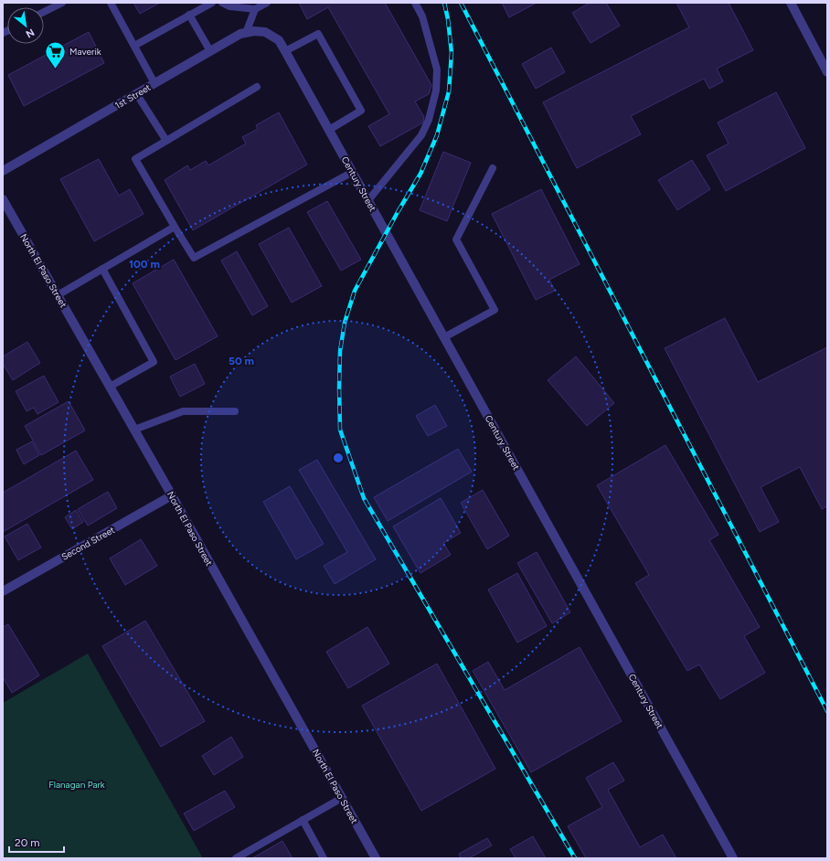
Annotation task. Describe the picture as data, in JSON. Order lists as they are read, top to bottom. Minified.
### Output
{"streets":{"street":["1st Street","Century Street","North El Paso Street","Second Street"]},"crossings":[["1st Street","Century Street"],["North El Paso Street","Second Street"]],"parks":["Flanagan Park"],"places":{"supermarket":["Maverik"]},"scale_bar":"20 m","north":"bottom right","rings":["100 m","50 m"]}
